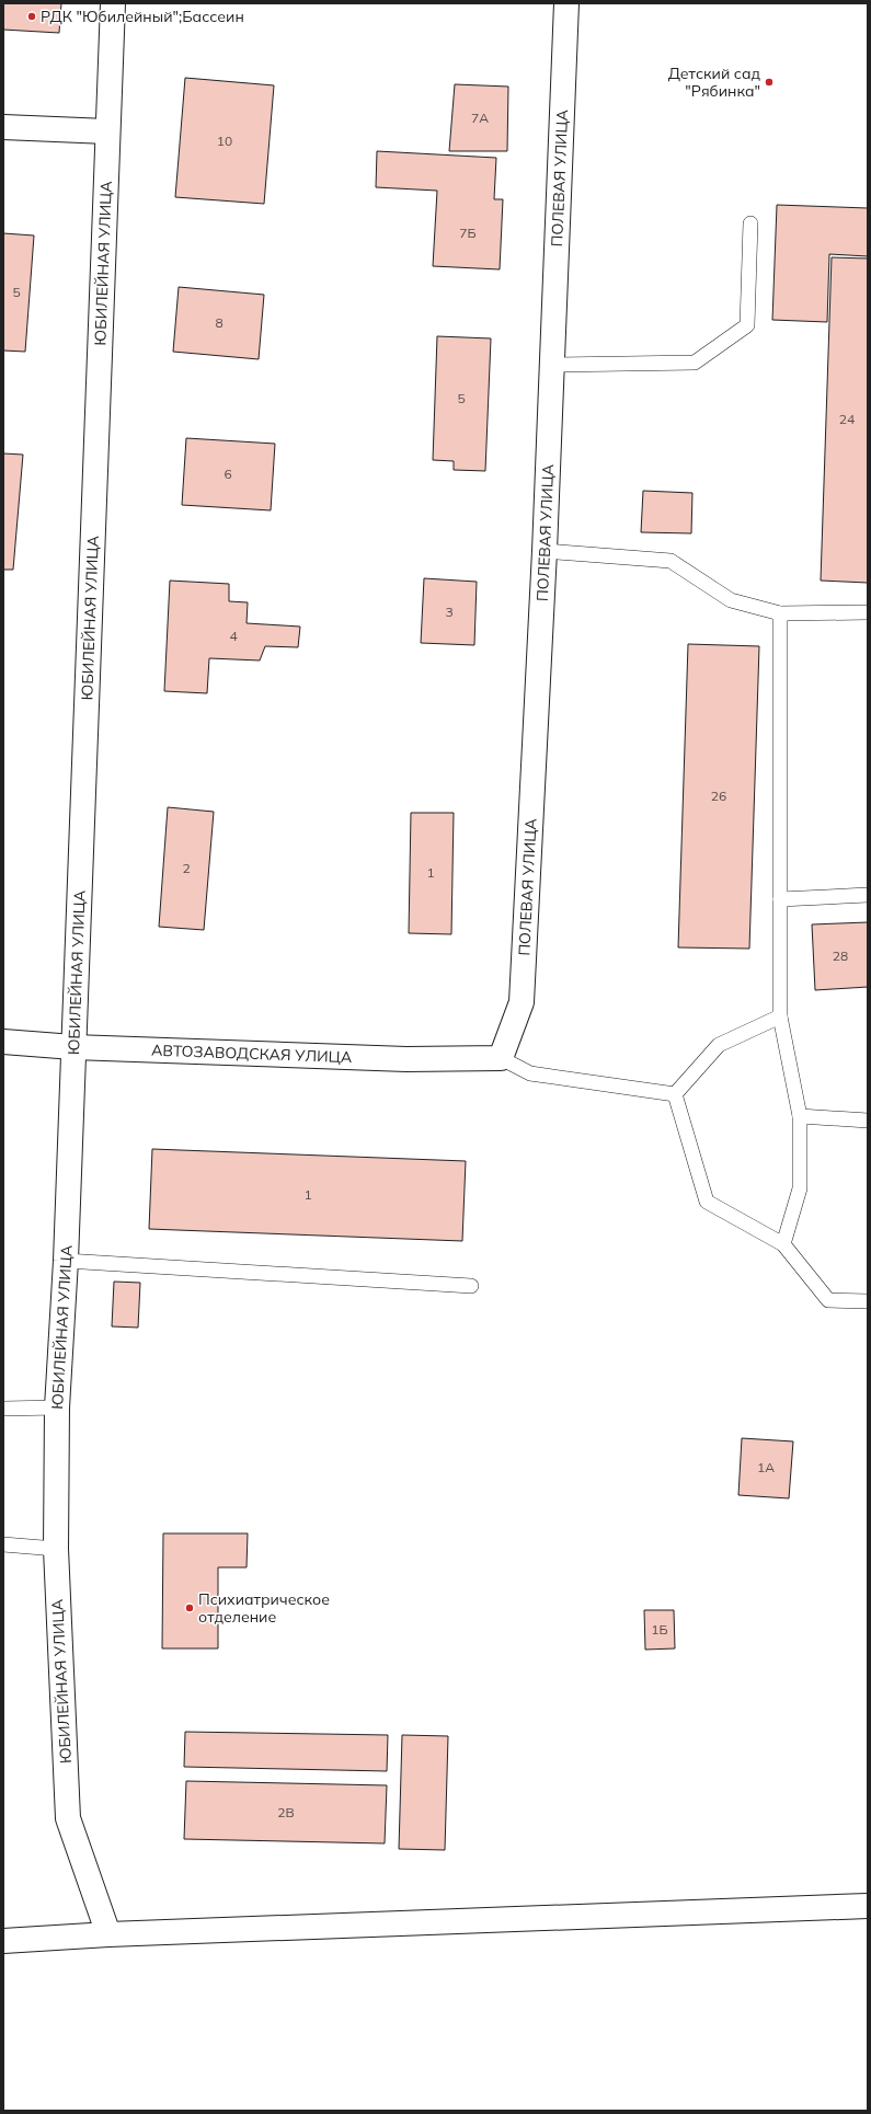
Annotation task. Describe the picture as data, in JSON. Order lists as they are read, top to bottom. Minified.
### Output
{"streets":{"street":["ПОЛЕВАЯ УЛИЦА","ЮБИЛЕЙНАЯ УЛИЦА","АВТОЗАВОДСКАЯ УЛИЦА"]},"crossings":[["ПОЛЕВАЯ УЛИЦА","АВТОЗАВОДСКАЯ УЛИЦА"],["ЮБИЛЕЙНАЯ УЛИЦА","АВТОЗАВОДСКАЯ УЛИЦА"]],"places":["РДК \"Юбилейный\";Бассеин","Детский сад \"Рябинка\"","Психиатрическое отделение"],"house_numbers":["7А","10","7Б","5","8","5","24","6","3","4","26","2","1","28","1","1А","1Б","2В"]}
